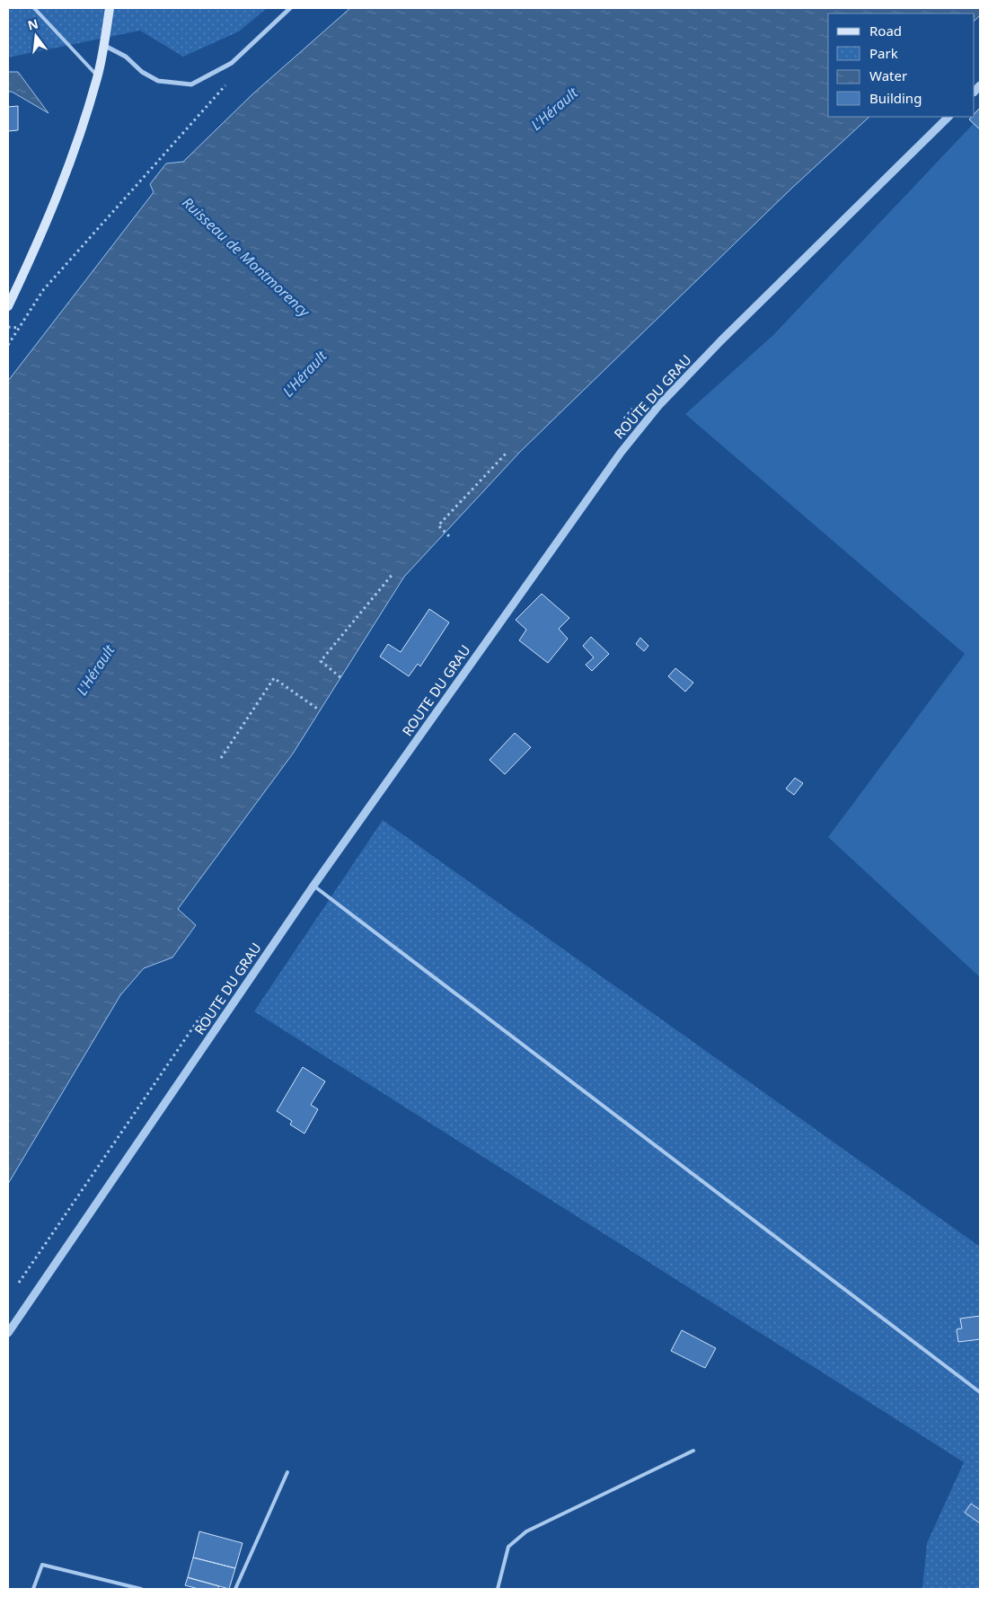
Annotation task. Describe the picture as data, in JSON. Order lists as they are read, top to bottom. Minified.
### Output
{"streets":{"street":["ROUTE DU GRAU"]},"water":["L'Hérault","Ruisseau de Montmorency"],"legend":["Road","Park","Water","Building"],"north":"top"}
